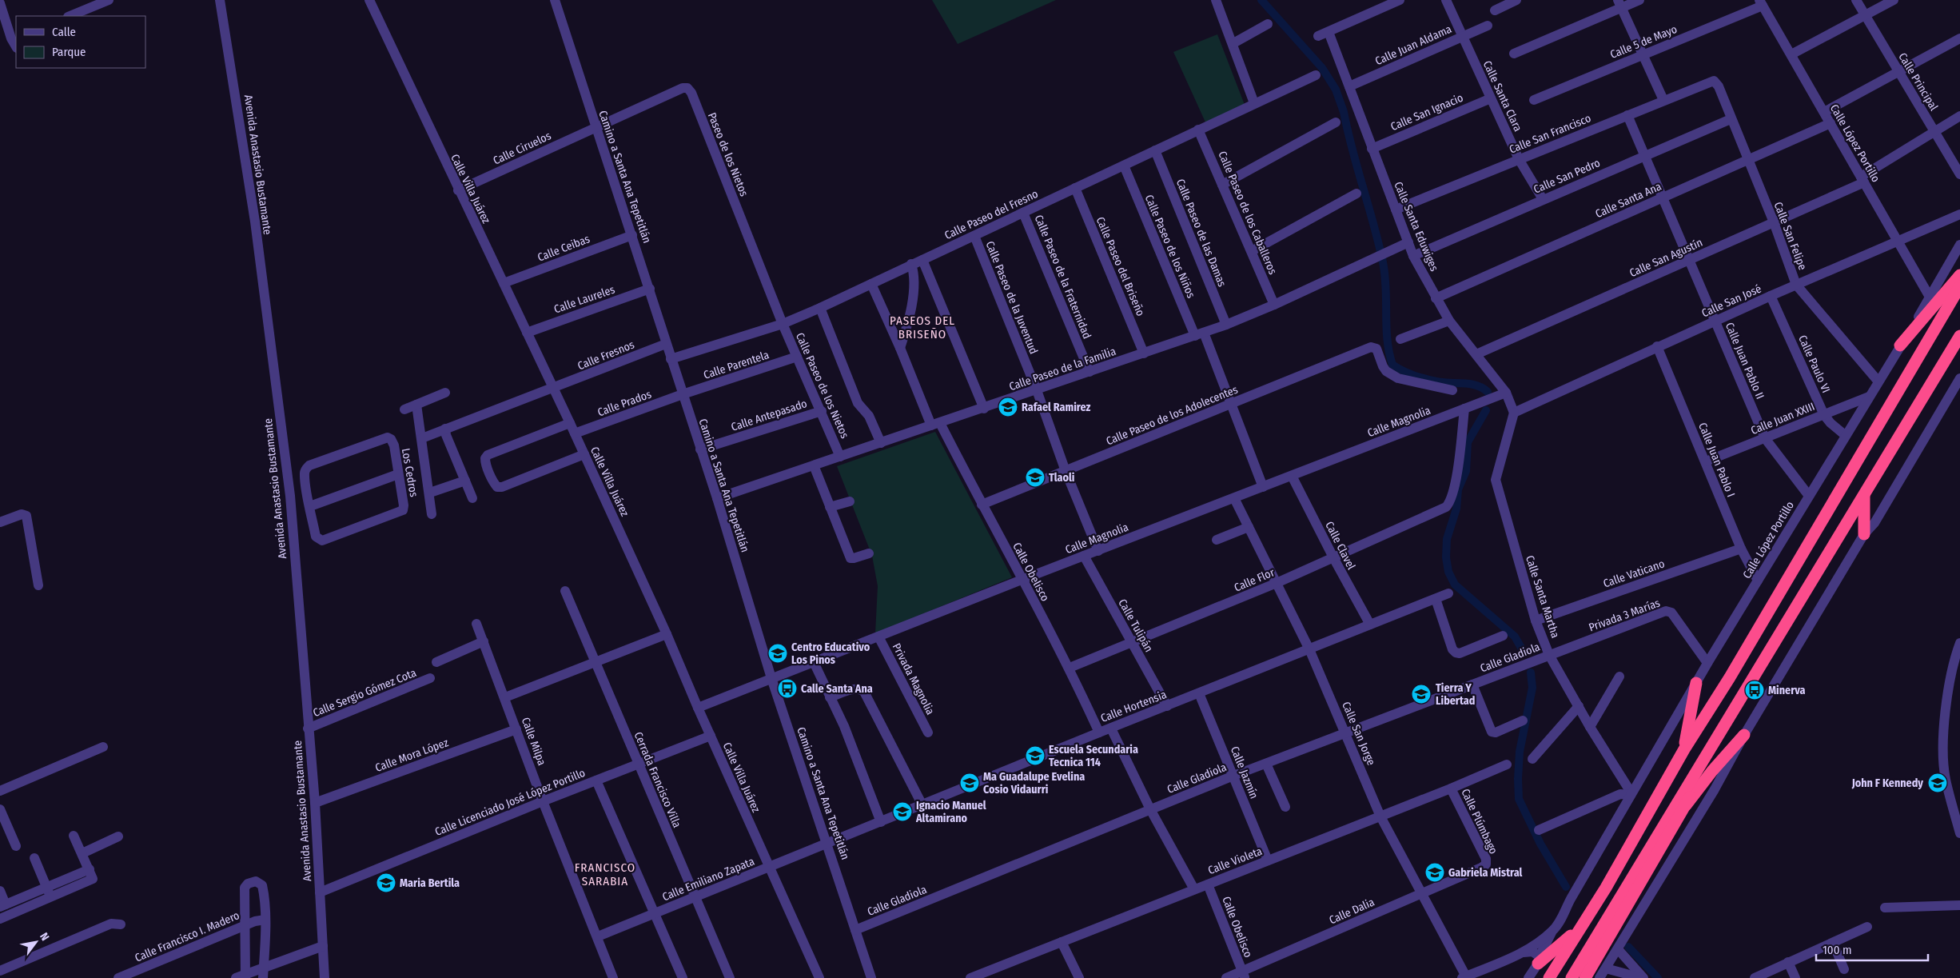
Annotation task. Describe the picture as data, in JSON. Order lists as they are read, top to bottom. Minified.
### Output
{"streets":{"street":["Calle 5 de Mayo","Calle Juan Aldama","Calle Principal","Calle Santa Clara","Calle San Ignacio","Calle San Francisco","Calle López Portillo","Calle Ciruelos","Paseo de los Nietos","Avenida Anastasio Bustamante","Calle San Pedro","Camino a Santa Ana Tepetitlán","Calle Villa Juárez","Calle Santa Ana","Calle Paseo de los Caballeros","Calle Paseo del Fresno","Calle Santa Eduwiges","Calle Paseo de las Damas","Calle San Felipe","Calle Paseo de los Niños","Calle Ceibas","Calle San Agustín","Calle Paseo del Briseño","Calle Paseo de la Fraternidad","Calle Paseo de la Juventud","Calle Laureles","Calle San José","Calle Fresnos","Calle Juan Pablo II","Calle Paulo VI","Calle Parentela","Calle Paseo de la Familia","Calle Paseo de los Nietos","Calle Prados","Calle Antepasado","Calle Paseo de los Adolecentes","Calle Juan XXIII","Calle Magnolia","Calle Juan Pablo I","Los Cedros","Calle Clavel","Calle Obelisco","Calle Vaticano","Calle Flor","Calle Santa Martha","Privada 3 Marías","Calle Tulipán","Calle Gladiola","Privada Magnolia","Calle Sergio Gómez Cota","Calle Hortensia","Calle San Jorge","Calle Milpa","Calle Mora López","Calle Jazmín","Cerrada Francisco Villa","Calle Licenciado José López Portillo","Calle Plúmbago","Calle Violeta","Calle Emiliano Zapata","Calle Dalia","Calle Francisco I. Madero"]},"crossings":[["Calle 5 de Mayo","Calle López Portillo"],["Calle Juan Aldama","Calle Santa Clara"],["Calle Juan Aldama","Calle Santa Eduwiges"],["Calle Principal","Calle San Agustín"],["Calle Santa Clara","Calle San Ignacio"],["Calle Santa Clara","Calle San Francisco"],["Calle Santa Clara","Calle San Pedro"],["Calle San Ignacio","Calle Santa Eduwiges"],["Calle San Francisco","Calle Santa Eduwiges"],["Calle San Francisco","Calle San Felipe"],["Calle San Francisco","Calle Juan Pablo II"],["Calle López Portillo","Calle Santa Ana"],["Calle López Portillo","Calle San Felipe"],["Calle López Portillo","Calle San Agustín"],["Calle López Portillo","Calle San José"],["Calle López Portillo","Calle Juan Pablo II"],["Calle López Portillo","Calle Paulo VI"],["Calle López Portillo","Calle Juan XXIII"],["Calle López Portillo","Calle Juan Pablo I"],["Calle López Portillo","Calle Santa Martha"],["Calle López Portillo","Privada 3 Marías"],["Calle Ciruelos","Paseo de los Nietos"],["Calle Ciruelos","Camino a Santa Ana Tepetitlán"],["Calle Ciruelos","Calle Villa Juárez"],["Paseo de los Nietos","Camino a Santa Ana Tepetitlán"],["Paseo de los Nietos","Calle Paseo del Fresno"],["Paseo de los Nietos","Calle Paseo de los Nietos"],["Avenida Anastasio Bustamante","Calle Sergio Gómez Cota"],["Avenida Anastasio Bustamante","Calle Mora López"],["Avenida Anastasio Bustamante","Calle Licenciado José López Portillo"],["Calle San Pedro","Calle Santa Eduwiges"],["Calle San Pedro","Calle San Felipe"],["Calle San Pedro","Calle Juan Pablo II"],["Camino a Santa Ana Tepetitlán","Calle Paseo del Fresno"],["Camino a Santa Ana Tepetitlán","Calle Ceibas"],["Camino a Santa Ana Tepetitlán","Calle Laureles"],["Camino a Santa Ana Tepetitlán","Calle Fresnos"],["Camino a Santa Ana Tepetitlán","Calle Parentela"],["Camino a Santa Ana Tepetitlán","Calle Paseo de la Familia"],["Camino a Santa Ana Tepetitlán","Calle Prados"],["Camino a Santa Ana Tepetitlán","Calle Antepasado"],["Camino a Santa Ana Tepetitlán","Calle Magnolia"],["Camino a Santa Ana Tepetitlán","Calle Gladiola"],["Camino a Santa Ana Tepetitlán","Calle Hortensia"],["Camino a Santa Ana Tepetitlán","Calle Emiliano Zapata"],["Calle Villa Juárez","Calle Ceibas"],["Calle Villa Juárez","Calle Laureles"],["Calle Villa Juárez","Calle Fresnos"],["Calle Villa Juárez","Calle Prados"],["Calle Villa Juárez","Calle Magnolia"],["Calle Villa Juárez","Calle Licenciado José López Portillo"],["Calle Villa Juárez","Calle Emiliano Zapata"],["Calle Santa Ana","Calle Santa Eduwiges"],["Calle Santa Ana","Calle San Felipe"],["Calle Santa Ana","Calle Juan Pablo II"],["Calle Paseo de los Caballeros","Calle Paseo del Fresno"],["Calle Paseo de los Caballeros","Calle Paseo de la Familia"],["Calle Paseo del Fresno","Calle Paseo de las Damas"],["Calle Paseo del Fresno","Calle Paseo de los Niños"],["Calle Paseo del Fresno","Calle Paseo del Briseño"],["Calle Paseo del Fresno","Calle Paseo de la Fraternidad"],["Calle Paseo del Fresno","Calle Paseo de la Juventud"],["Calle Paseo del Fresno","Calle Paseo de los Nietos"],["Calle Paseo del Fresno","Calle Obelisco"],["Calle Santa Eduwiges","Calle San Agustín"],["Calle Santa Eduwiges","Calle San José"],["Calle Santa Eduwiges","Calle Paseo de la Familia"],["Calle Santa Eduwiges","Calle Magnolia"],["Calle Santa Eduwiges","Calle Santa Martha"],["Calle Paseo de las Damas","Calle Paseo de la Familia"],["Calle San Felipe","Calle San Agustín"],["Calle San Felipe","Calle San José"],["Calle Paseo de los Niños","Calle Paseo de la Familia"],["Calle Paseo de los Niños","Calle Paseo de los Adolecentes"],["Calle Paseo de los Niños","Calle Magnolia"],["Calle San Agustín","Calle Juan Pablo II"],["Calle Paseo del Briseño","Calle Paseo de la Familia"],["Calle Paseo de la Fraternidad","Calle Paseo de la Familia"],["Calle Paseo de la Juventud","Calle Paseo de la Familia"],["Calle San José","Calle Juan Pablo II"],["Calle San José","Calle Paulo VI"],["Calle San José","Calle Juan Pablo I"],["Calle San José","Calle Santa Martha"],["Calle Juan Pablo II","Calle Juan XXIII"],["Calle Paulo VI","Calle Juan XXIII"],["Calle Parentela","Calle Paseo de los Nietos"],["Calle Parentela","Calle Prados"],["Calle Paseo de la Familia","Calle Paseo de los Nietos"],["Calle Paseo de la Familia","Calle Obelisco"],["Calle Paseo de los Nietos","Calle Antepasado"],["Calle Paseo de los Adolecentes","Calle Obelisco"],["Calle Juan XXIII","Calle Juan Pablo I"],["Calle Magnolia","Calle Clavel"],["Calle Magnolia","Calle Obelisco"],["Calle Magnolia","Calle Flor"],["Calle Magnolia","Calle Tulipán"],["Calle Magnolia","Privada Magnolia"],["Calle Magnolia","Calle San Jorge"],["Calle Juan Pablo I","Calle Vaticano"],["Calle Clavel","Calle Flor"],["Calle Clavel","Calle Hortensia"],["Calle Obelisco","Calle Flor"],["Calle Obelisco","Calle Hortensia"],["Calle Obelisco","Calle Violeta"],["Calle Obelisco","Calle Dalia"],["Calle Vaticano","Calle Santa Martha"],["Calle Flor","Calle Tulipán"],["Calle Flor","Calle San Jorge"],["Calle Santa Martha","Privada 3 Marías"],["Calle Santa Martha","Calle Gladiola"],["Privada 3 Marías","Calle Gladiola"],["Calle Tulipán","Calle Hortensia"],["Calle Gladiola","Calle San Jorge"],["Calle Gladiola","Calle Jazmín"],["Calle Hortensia","Calle San Jorge"],["Calle Hortensia","Calle Jazmín"],["Calle Hortensia","Calle Emiliano Zapata"],["Calle San Jorge","Calle Violeta"],["Calle San Jorge","Calle Dalia"],["Calle Milpa","Calle Mora López"],["Calle Milpa","Calle Licenciado José López Portillo"],["Calle Milpa","Calle Emiliano Zapata"],["Calle Jazmín","Calle Violeta"],["Cerrada Francisco Villa","Calle Licenciado José López Portillo"],["Cerrada Francisco Villa","Calle Emiliano Zapata"],["Calle Plúmbago","Calle Violeta"],["Calle Plúmbago","Calle Dalia"]],"districts":["PASEOS DEL BRISEÑO","FRANCISCO SARABIA"],"places":{"school or university":["Rafael Ramirez","Tlaoli","Centro Educativo Los Pinos","Tierra Y Libertad","Escuela Secundaria Tecnica 114","Ma Guadalupe Evelina Cosio Vidaurri","John F Kennedy","Ignacio Manuel Altamirano","Gabriela Mistral","Maria Bertila"],"bus stop":["Calle Santa Ana","Minerva"]},"legend":["Calle","Parque"],"scale_bar":"100 m","north":"top right"}
